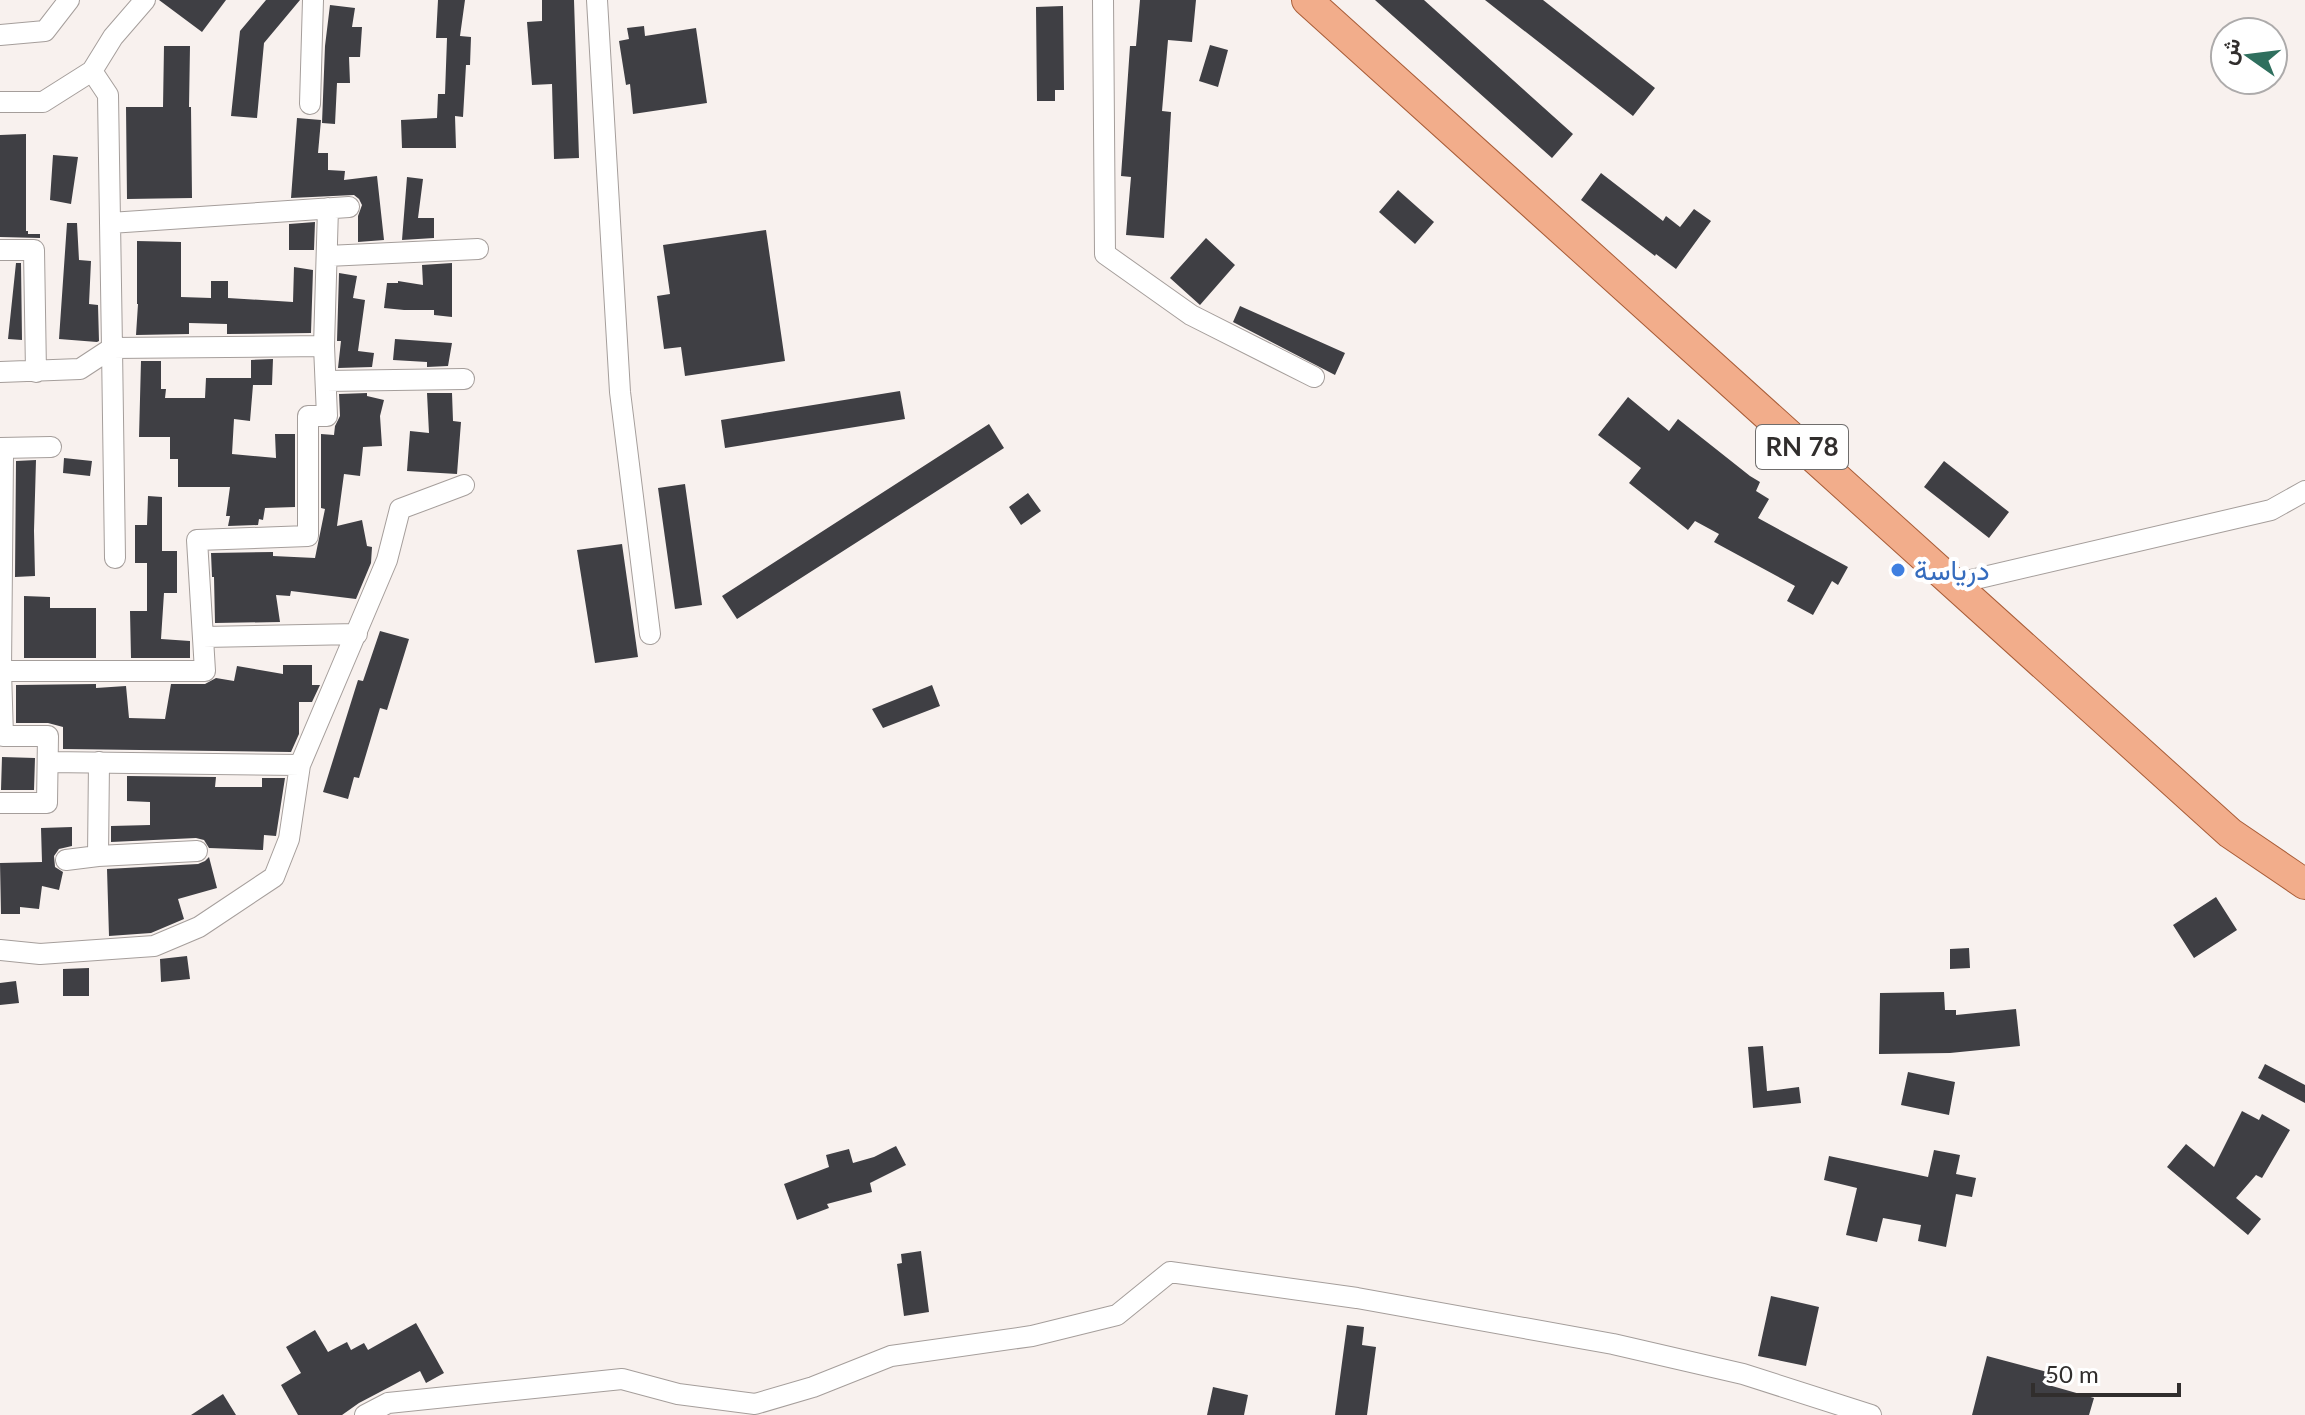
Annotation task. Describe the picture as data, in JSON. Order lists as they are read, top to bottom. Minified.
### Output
{"streets":{"main road":["RN 78"]},"places":["درياسة"],"scale_bar":"50 m","north":"left"}
